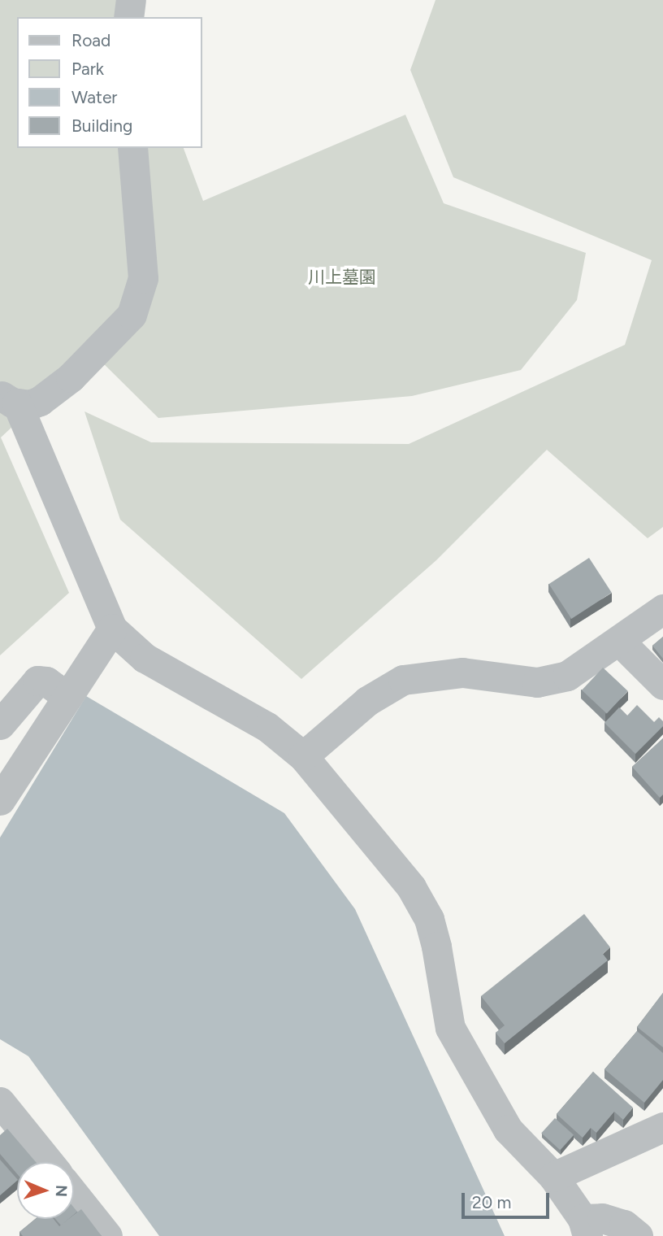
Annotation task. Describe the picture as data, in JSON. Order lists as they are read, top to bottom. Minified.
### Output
{"parks":["川上墓園"],"legend":["Road","Park","Water","Building"],"scale_bar":"20 m","north":"right"}
